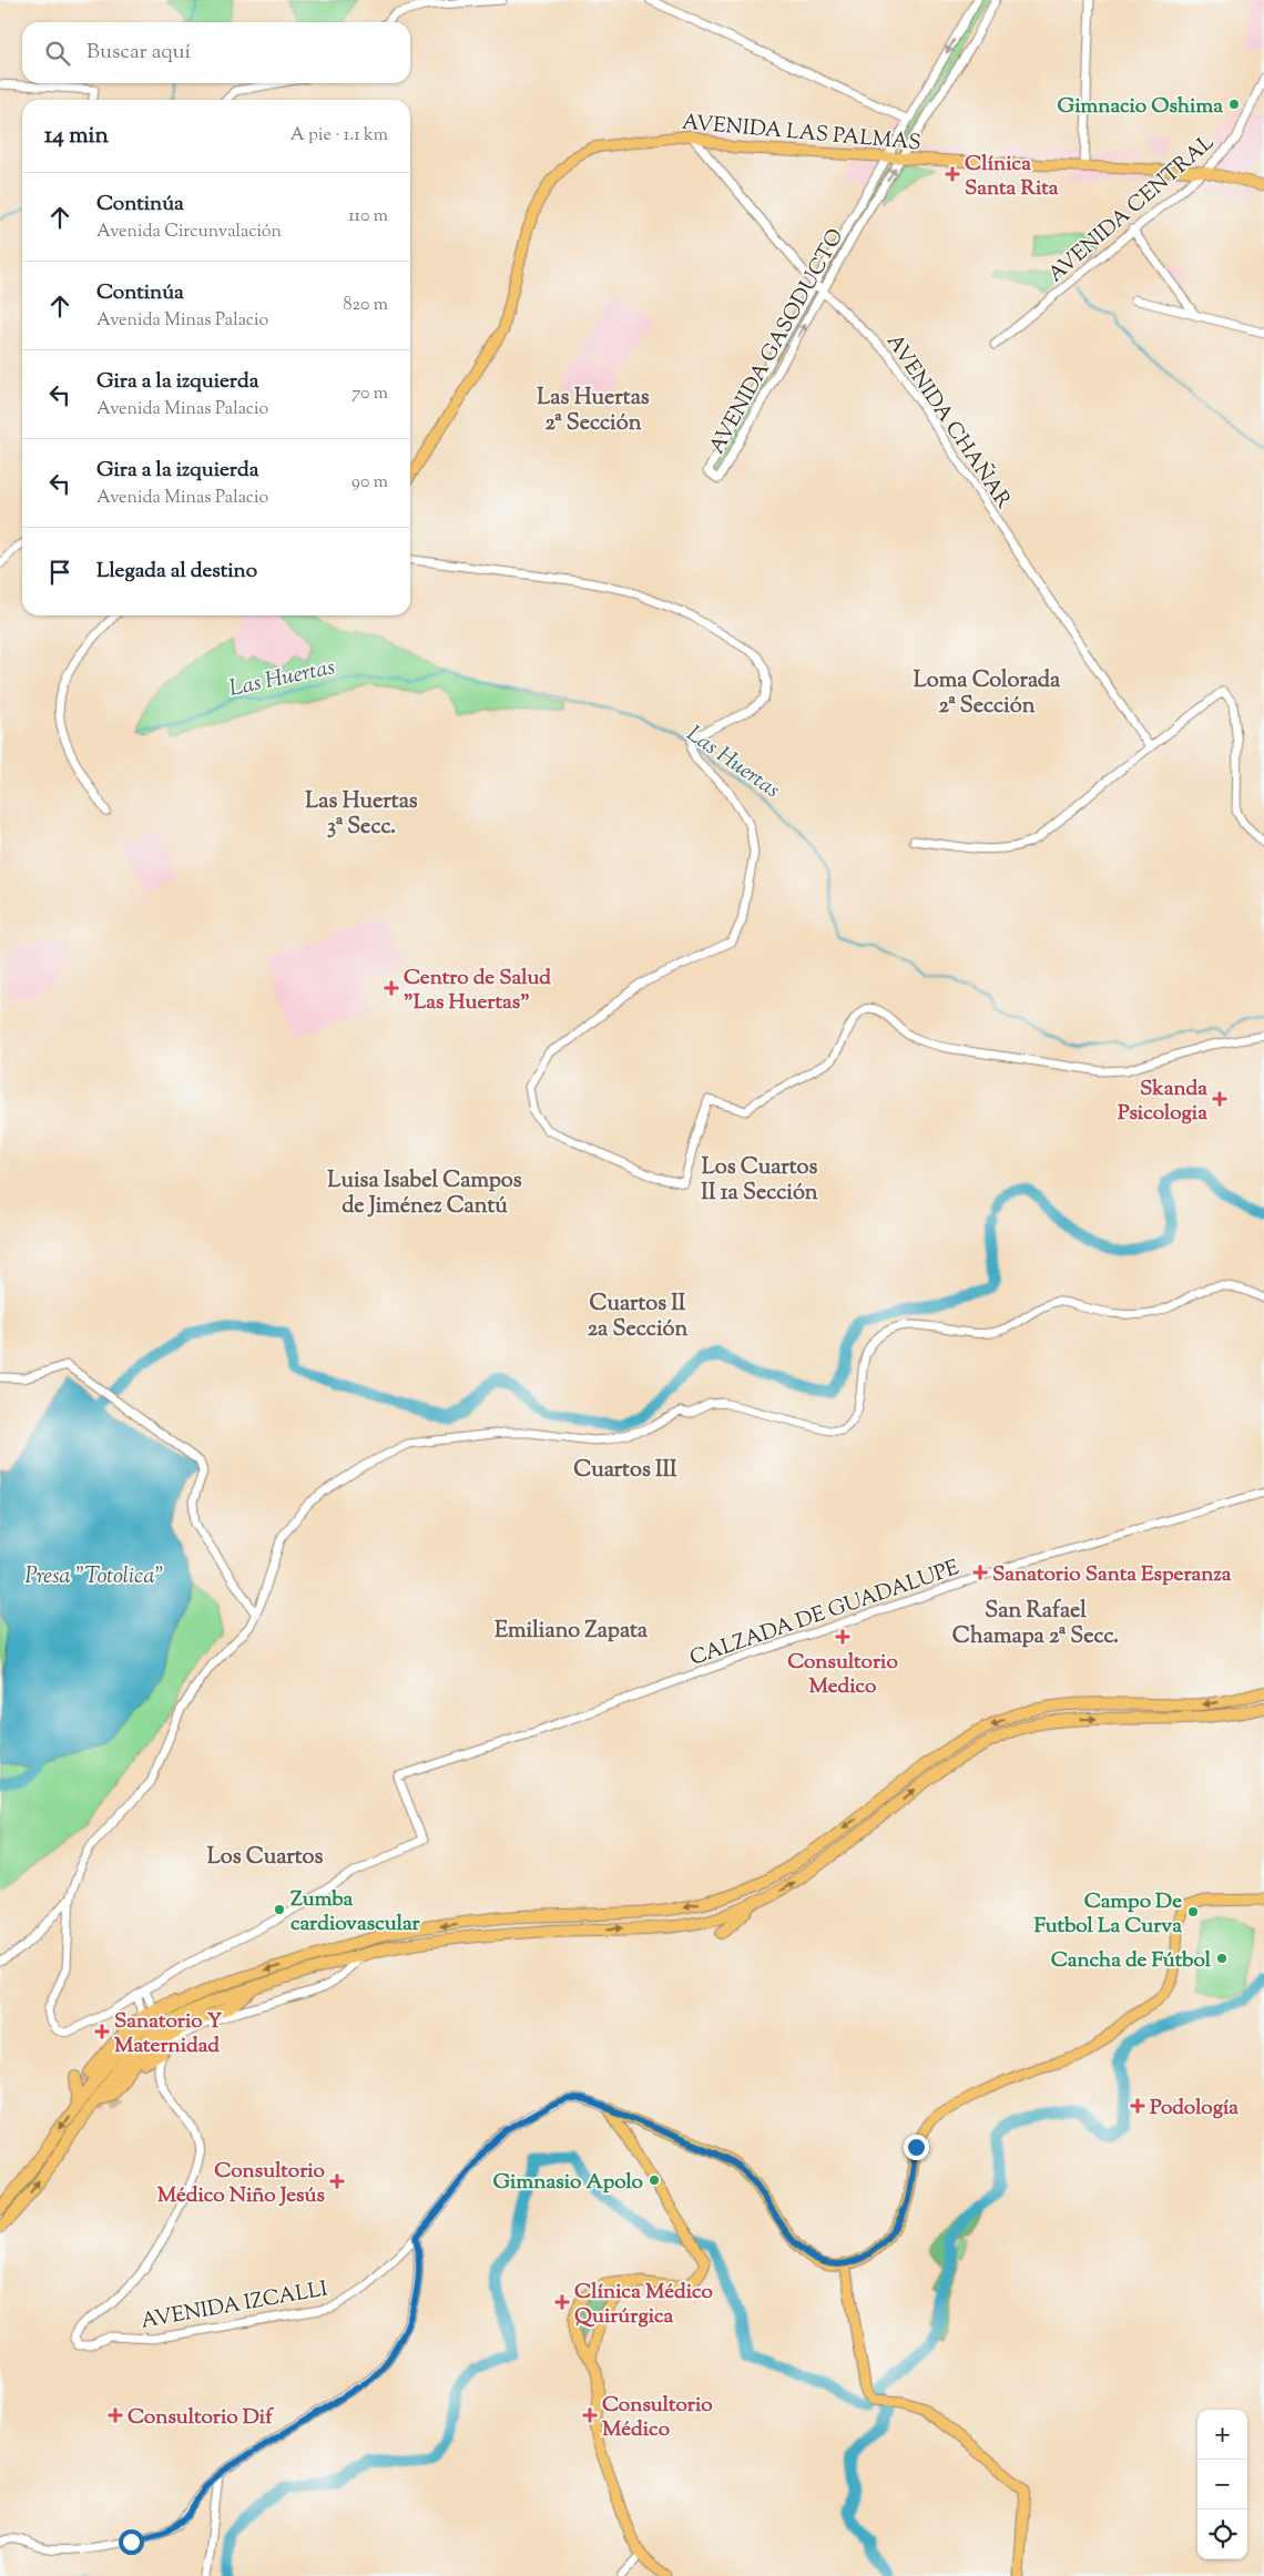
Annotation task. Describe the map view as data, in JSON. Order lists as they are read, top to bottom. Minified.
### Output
{"streets":{"main road":["AVENIDA LAS PALMAS"],"street":["AVENIDA CENTRAL","AVENIDA GASODUCTO","AVENIDA CHAÑAR","CALZADA DE GUADALUPE","AVENIDA IZCALLI"]},"crossings":[["AVENIDA LAS PALMAS","AVENIDA CENTRAL"],["AVENIDA LAS PALMAS","AVENIDA GASODUCTO"],["AVENIDA LAS PALMAS","AVENIDA CHAÑAR"],["AVENIDA GASODUCTO","AVENIDA CHAÑAR"]],"districts":["Las Huertas 2ª Sección","Loma Colorada 2ª Sección","Las Huertas 3ª Secc.","Los Cuartos II 1a Sección","Luisa Isabel Campos de Jiménez Cantú","Cuartos II 2a Sección","Cuartos III","San Rafael Chamapa 2ª Secc.","Emiliano Zapata","Los Cuartos"],"water":["Las Huertas","Presa \"Totolica\""],"places":{"other":["Gimnacio Oshima","Zumba cardiovascular","Campo De Futbol La Curva","Cancha de Fútbol","Gimnasio Apolo"],"health":["Clínica Santa Rita","Centro de Salud \"Las Huertas\"","Skanda Psicologia","Sanatorio Santa Esperanza","Consultorio Medico","Sanatorio Y Maternidad","Podología","Consultorio Médico Niño Jesús","Clínica Médico Quirúrgica","Consultorio Dif","Consultorio Médico"]},"page":{"search":"Buscar aquí","heading":["14 min","A pie · 1.1 km"],"list":[["Continúa","Avenida Circunvalación","110 m"],["Continúa","Avenida Minas Palacio","820 m"],["Gira a la izquierda","Avenida Minas Palacio","70 m"],["Gira a la izquierda","Avenida Minas Palacio","90 m"],"Llegada al destino"],"map_buttons":["+","−"]}}
